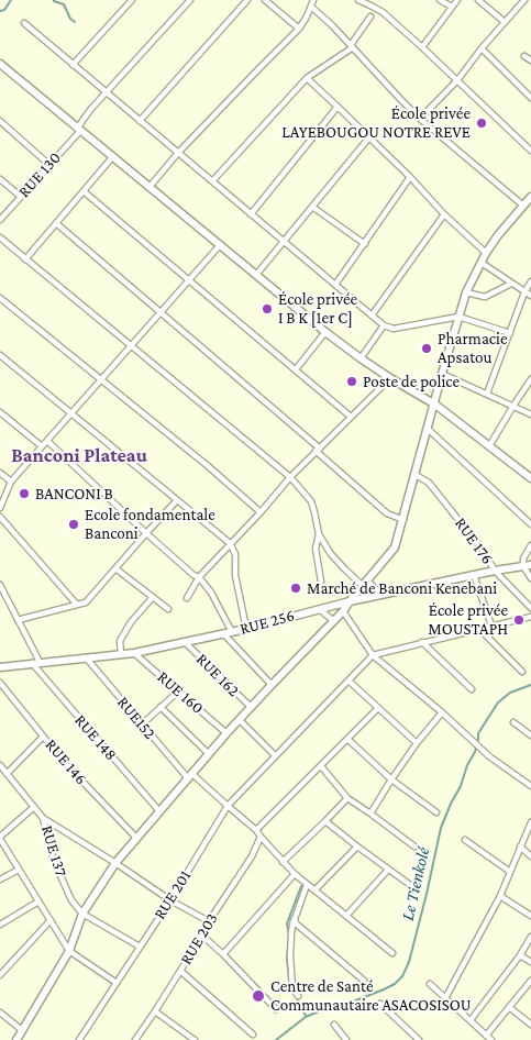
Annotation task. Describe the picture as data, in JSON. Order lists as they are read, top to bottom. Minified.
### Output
{"streets":{"street":["RUE 130","RUE 176","RUE 256","RUE 162","RUE 160","RUE152","RUE 148","RUE 146","RUE 137","RUE 201","RUE 203"]},"crossings":[["RUE 176","RUE 256"],["RUE 256","RUE 162"],["RUE 256","RUE 160"],["RUE 256","RUE152"],["RUE 256","RUE 148"],["RUE152","RUE 201"],["RUE152","RUE 203"]],"districts":["Banconi Plateau"],"water":["Le Tienkolé"],"places":["École privée LAYEBOUGOU NOTRE REVE","École privée I B K [1er C]","Pharmacie Apsatou","Poste de police","BANCONI B","Ecole fondamentale Banconi","Marché de Banconi Kenebani","École privée MOUSTAPH","Centre de Santé Communautaire ASACOSISOU"]}
